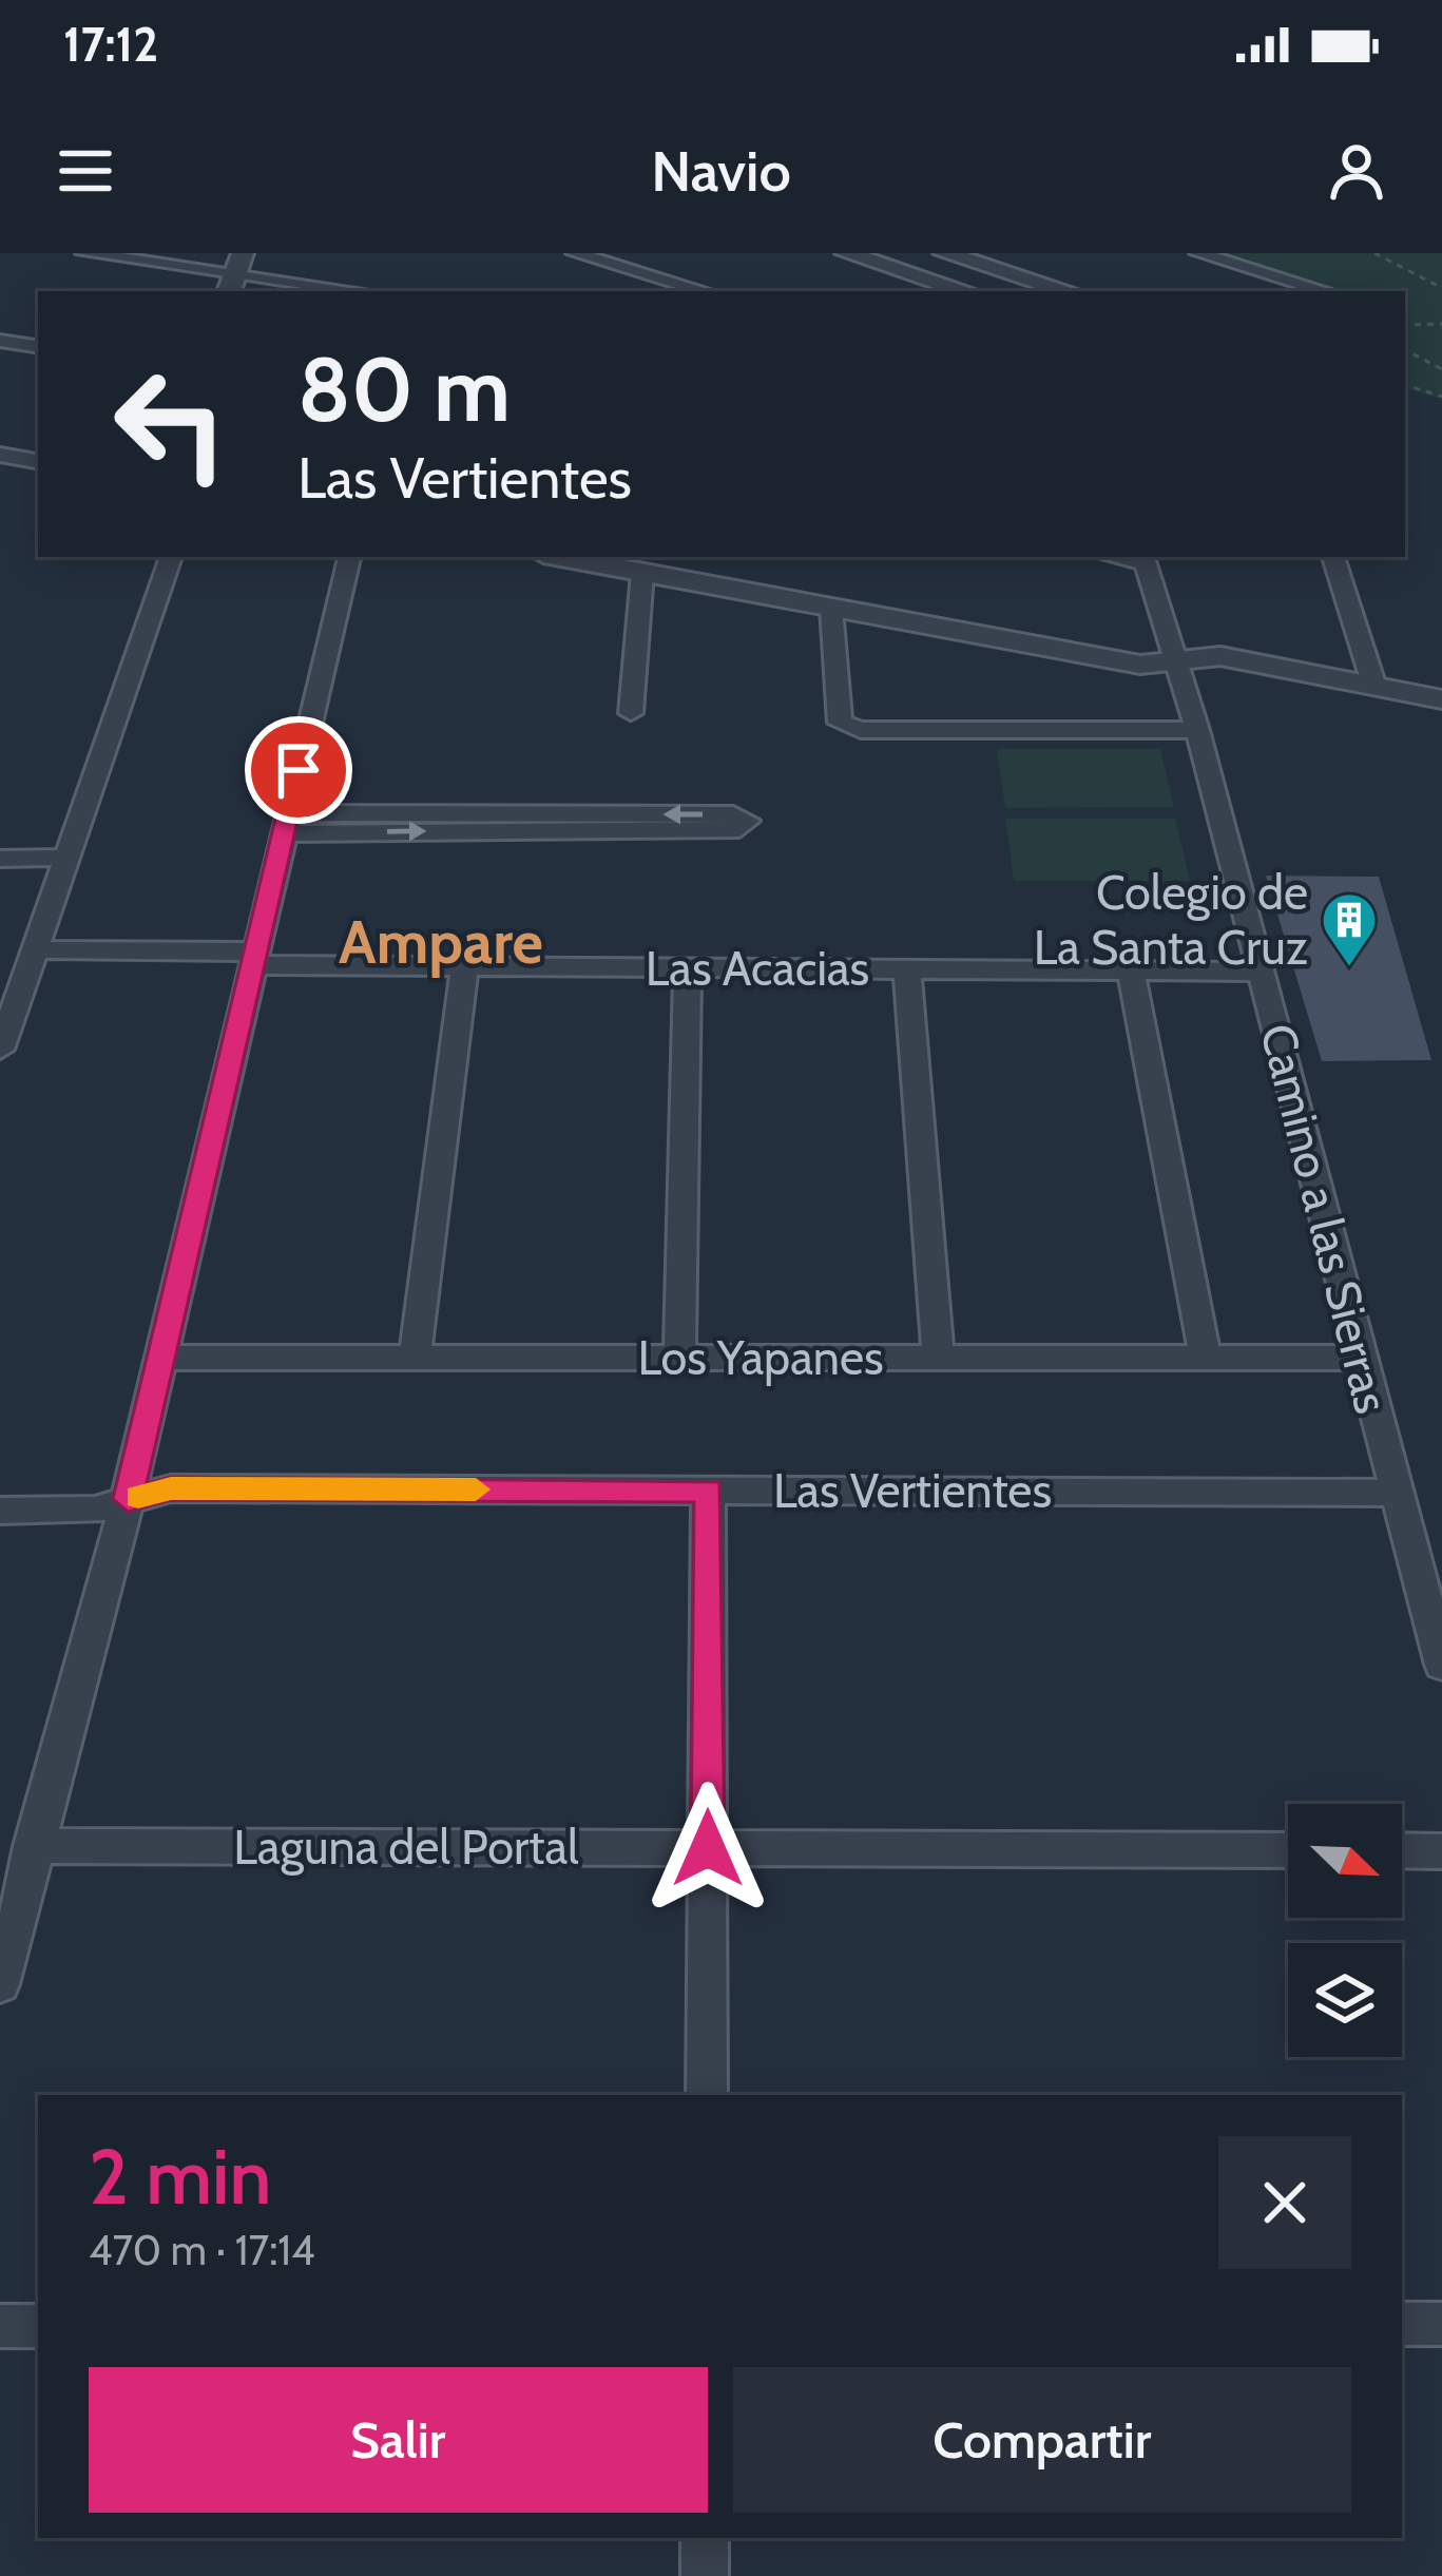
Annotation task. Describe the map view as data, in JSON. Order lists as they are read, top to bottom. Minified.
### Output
{"streets":{"street":["Las Acacias","Camino a las Sierras","Los Yapanes","Las Vertientes","Laguna del Portal"]},"crossings":[["Las Acacias","Camino a las Sierras"],["Camino a las Sierras","Los Yapanes"],["Camino a las Sierras","Las Vertientes"]],"districts":["Ampare"],"places":{"building":["Colegio de La Santa Cruz"]},"north":"bottom right","page":{"status":"17:12","header":"Navio","turn":["80 m","Las Vertientes"],"heading":["2 min","470 m · 17:14"],"buttons":["Salir","Compartir"]}}
